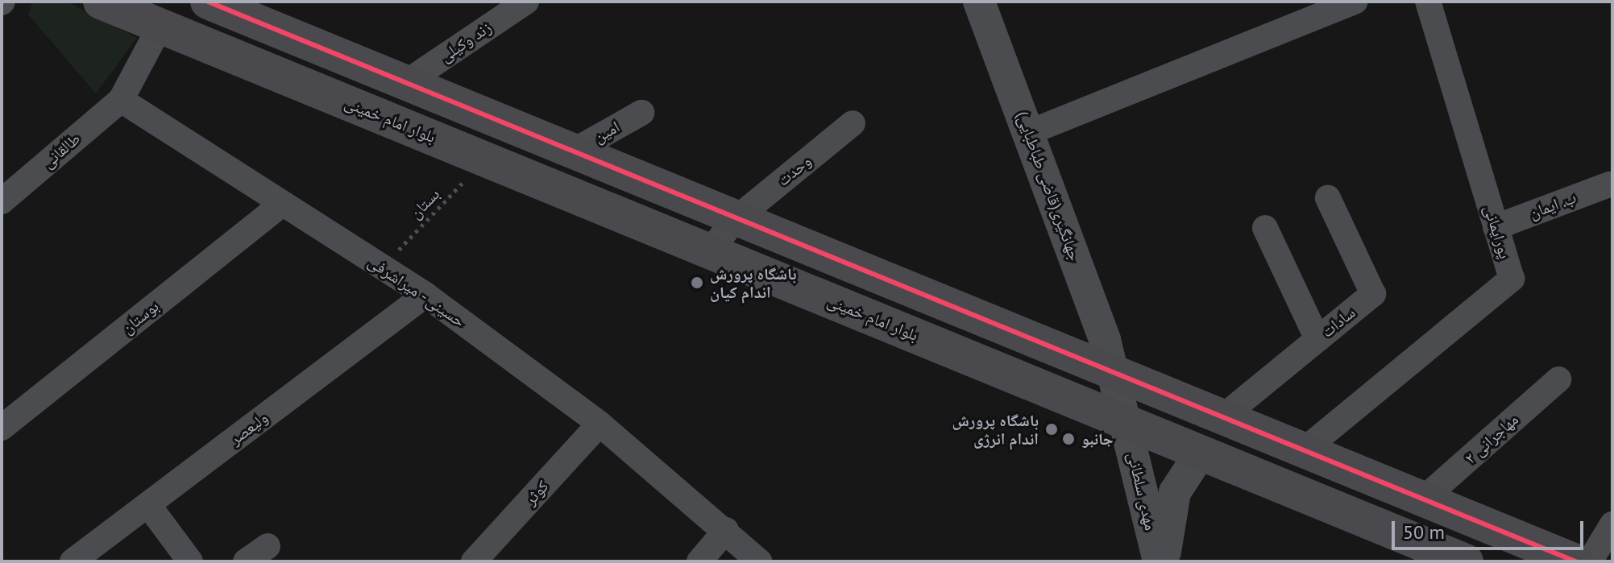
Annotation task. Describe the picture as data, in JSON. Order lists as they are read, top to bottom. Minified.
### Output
{"streets":{"main road":["بلوار امام خمینی"],"street":["زند وکیلی","امین","طالقانی","وحدت","جهانگیری(قاضی طباطبایی)","ب. ایمان","پورایمانی","حسینی - میراشرفی","بوستان","سادات","ولیعصر","مهاجرانی ۲","مهدی سلطانی","کوثر"],"path":["بستان"]},"crossings":[["بلوار امام خمینی","وحدت"],["بلوار امام خمینی","جهانگیری(قاضی طباطبایی)"],["بلوار امام خمینی","بستان"],["بلوار امام خمینی","مهدی سلطانی"],["طالقانی","حسینی - میراشرفی"],["جهانگیری(قاضی طباطبایی)","مهدی سلطانی"],["بستان","حسینی - میراشرفی"],["ب. ایمان","پورایمانی"],["حسینی - میراشرفی","بوستان"],["حسینی - میراشرفی","ولیعصر"],["حسینی - میراشرفی","کوثر"]],"places":["باشگاه پرورش اندام کیان","باشگاه پرورش اندام انرژی","جانبو"],"scale_bar":"50 m"}
